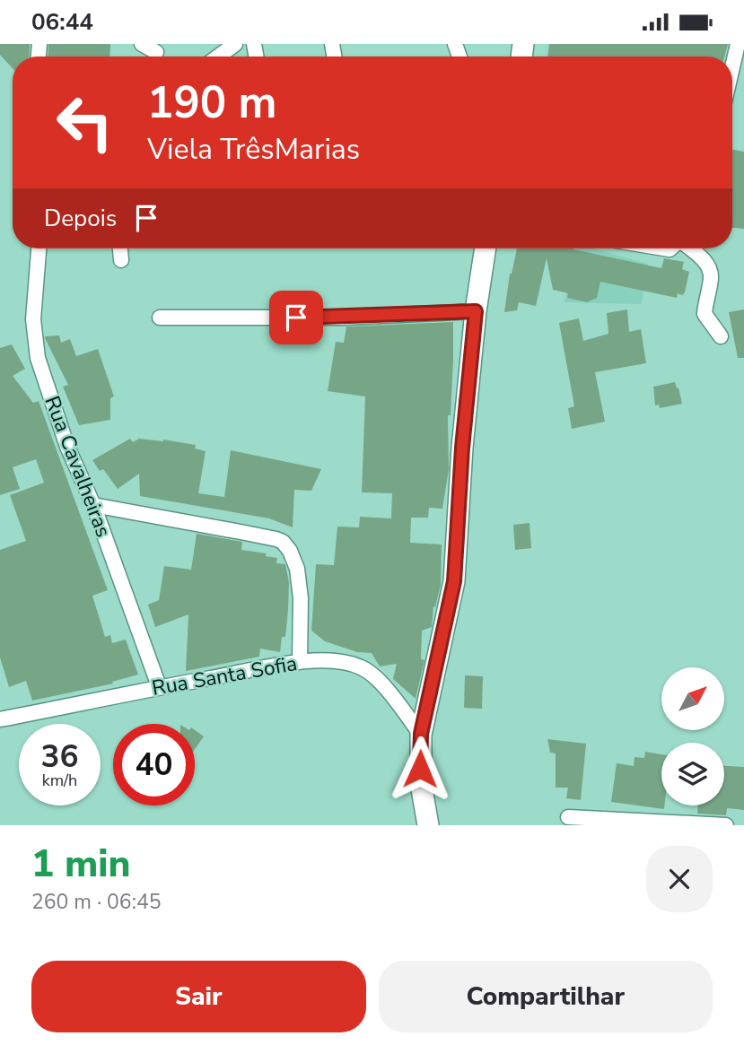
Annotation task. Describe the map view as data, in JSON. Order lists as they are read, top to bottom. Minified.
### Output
{"streets":{"street":["Rua Cavalheiras","Rua Santa Sofia"]},"crossings":[["Rua Cavalheiras","Rua Santa Sofia"]],"north":"top right","page":{"status":"06:44","turn":["190 m","Viela TrêsMarias"],"then":"Depois","speed":"36 km/h","limit":"40","heading":["1 min","260 m · 06:45"],"buttons":["Sair","Compartilhar"]}}
